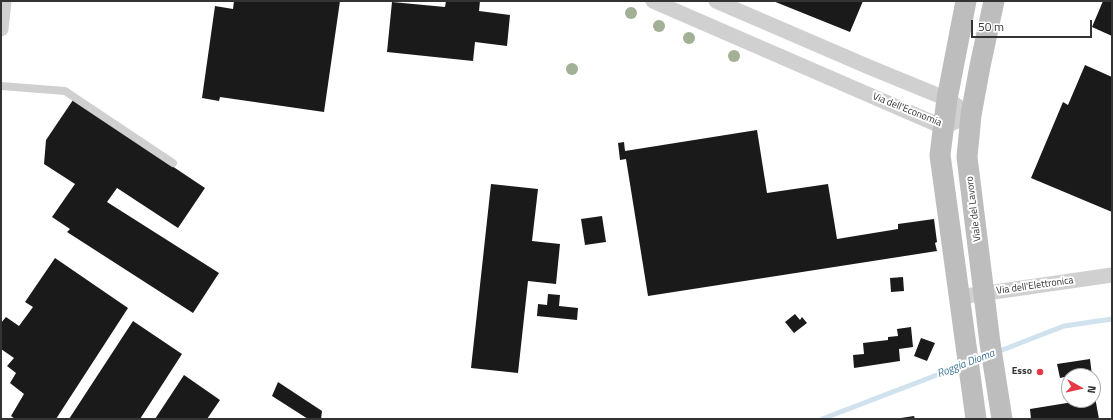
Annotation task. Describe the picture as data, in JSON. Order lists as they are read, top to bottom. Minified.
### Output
{"streets":{"main road":["Viale del Lavoro"],"street":["Via dell'Economia","Via dell'Elettronica"]},"crossings":[["Via dell'Economia","Viale del Lavoro"],["Viale del Lavoro","Via dell'Elettronica"]],"water":["Roggia Dioma"],"places":["Esso"],"scale_bar":"50 m","north":"right"}
